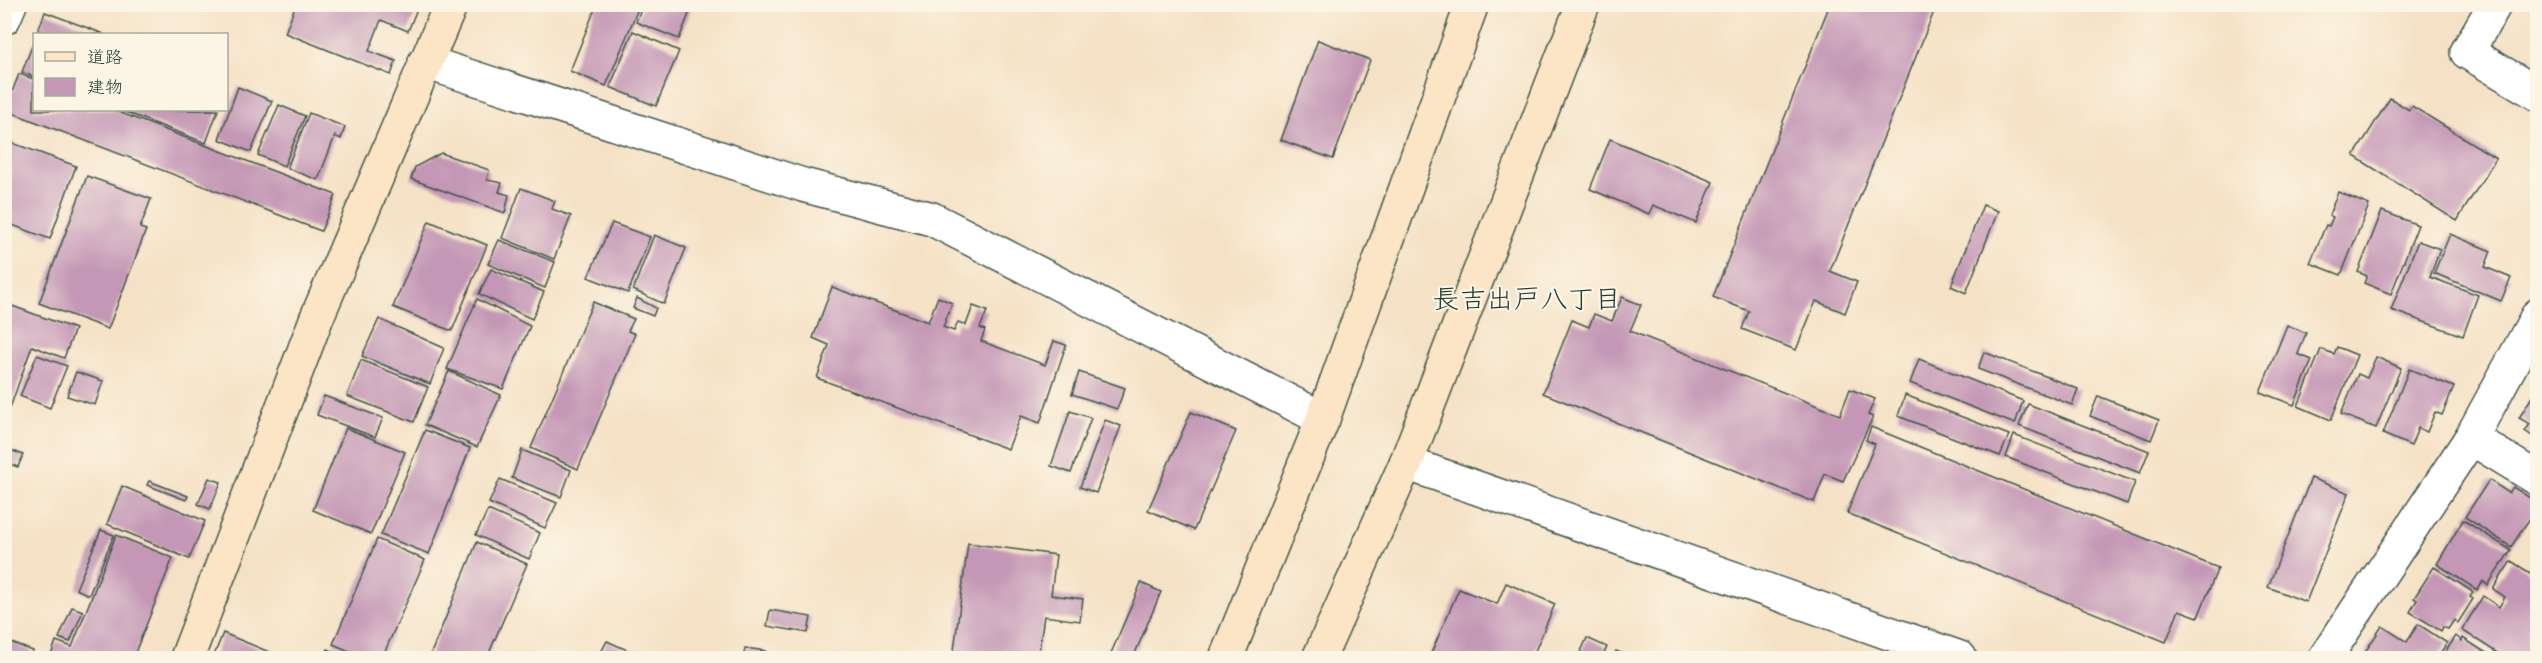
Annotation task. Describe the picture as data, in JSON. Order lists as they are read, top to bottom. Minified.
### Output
{"districts":["長吉出戸八丁目"],"legend":["道路","建物"]}
